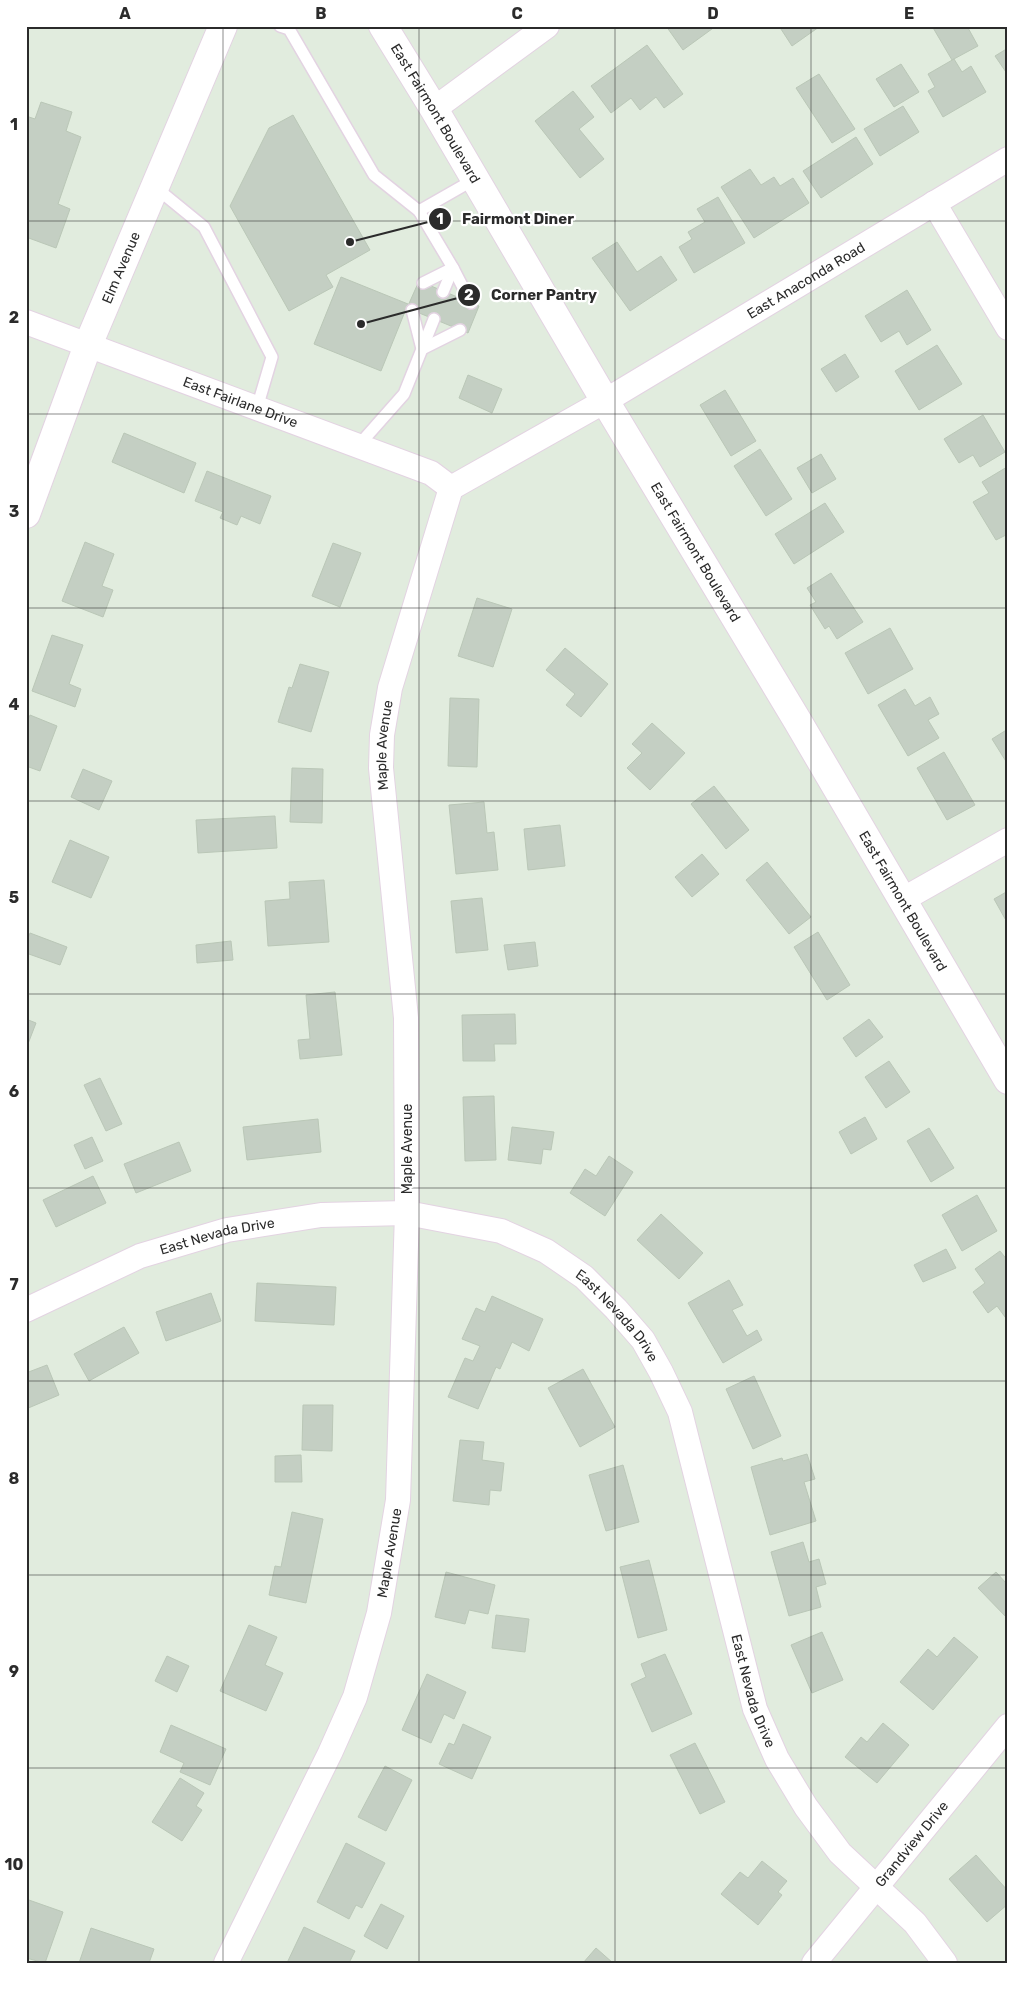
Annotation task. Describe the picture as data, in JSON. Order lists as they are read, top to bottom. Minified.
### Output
{"streets":{"street":["East Fairmont Boulevard","Elm Avenue","East Anaconda Road","East Fairlane Drive","Maple Avenue","East Nevada Drive","Grandview Drive"]},"crossings":[["East Fairmont Boulevard","East Anaconda Road"],["Elm Avenue","East Fairlane Drive"],["East Fairlane Drive","Maple Avenue"],["Maple Avenue","East Nevada Drive"],["East Nevada Drive","Grandview Drive"]],"places":["Fairmont Diner","Corner Pantry"],"grid":{"columns":["A","B","C","D","E"],"rows":["1","2","3","4","5","6","7","8","9","10"]}}
